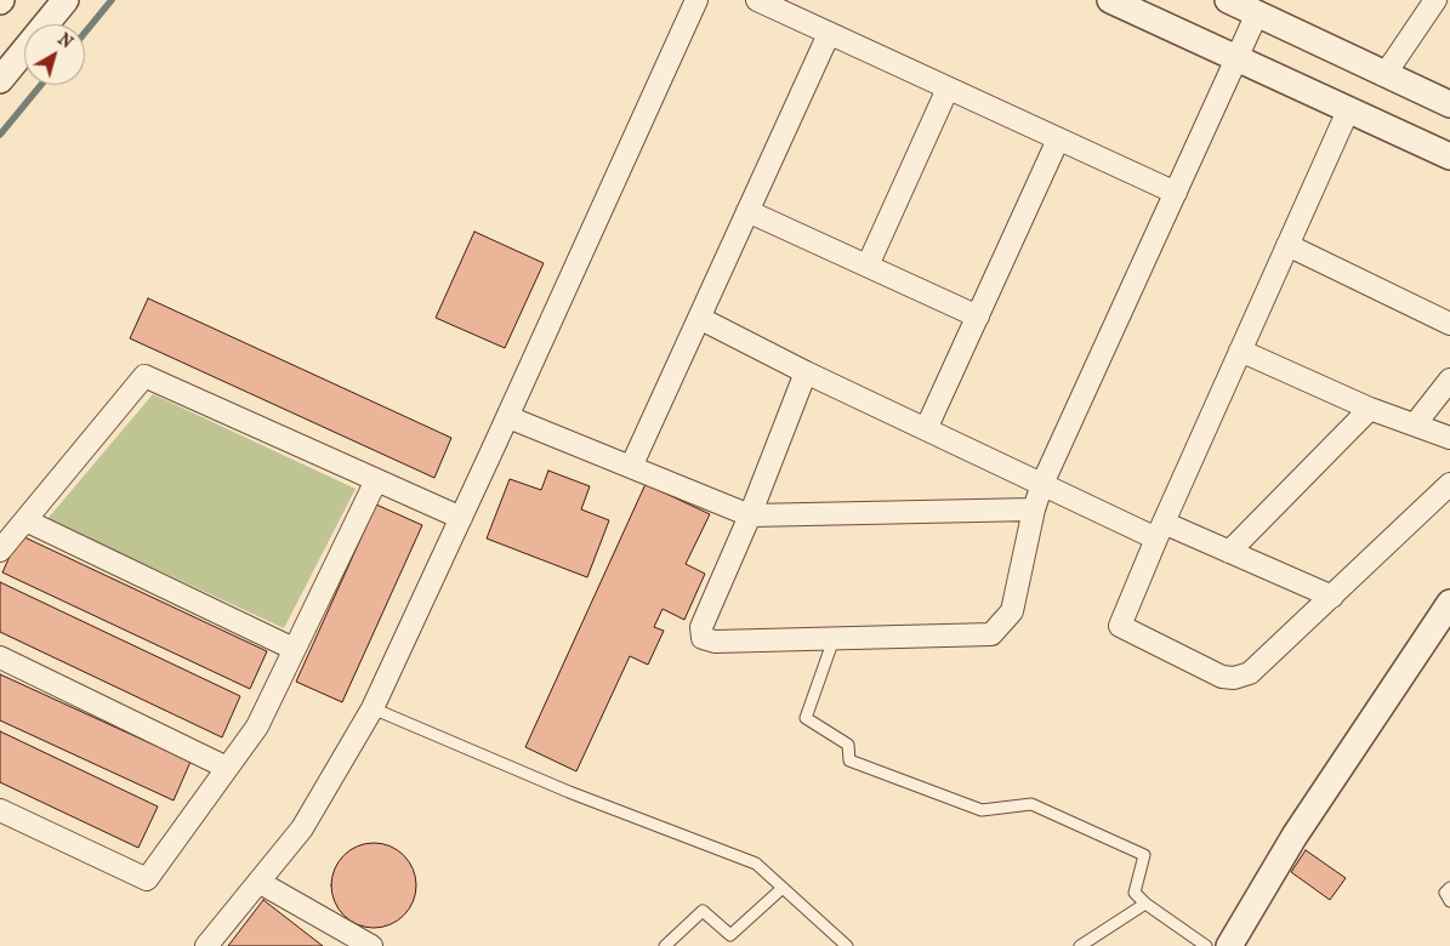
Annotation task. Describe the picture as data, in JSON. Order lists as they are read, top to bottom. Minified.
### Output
{"north":"top right"}
